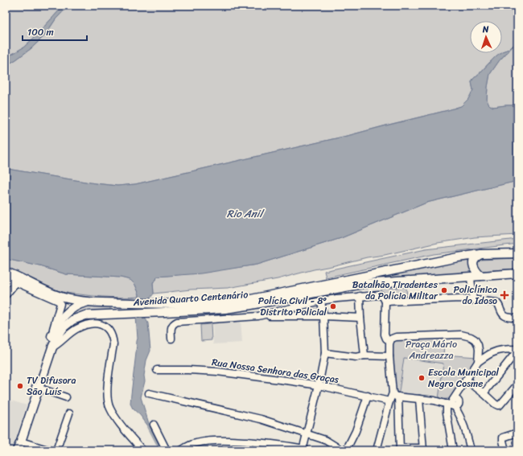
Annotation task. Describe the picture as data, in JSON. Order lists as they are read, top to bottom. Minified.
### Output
{"streets":{"main road":["Avenida Quarto Centenário"],"street":["Rua Nossa Senhora das Graças"]},"water":["Rio Anil"],"parks":["Praça Mário Andreazza"],"places":{"other":["Batalhão Tiradentes da Polícia Militar","Polícia Civil - 8º Distrito Policial","Escola Municipal Negro Cosme","TV Difusora São Luís"],"health":["Policlínica do Idoso"]},"scale_bar":"100 m","north":"top"}
